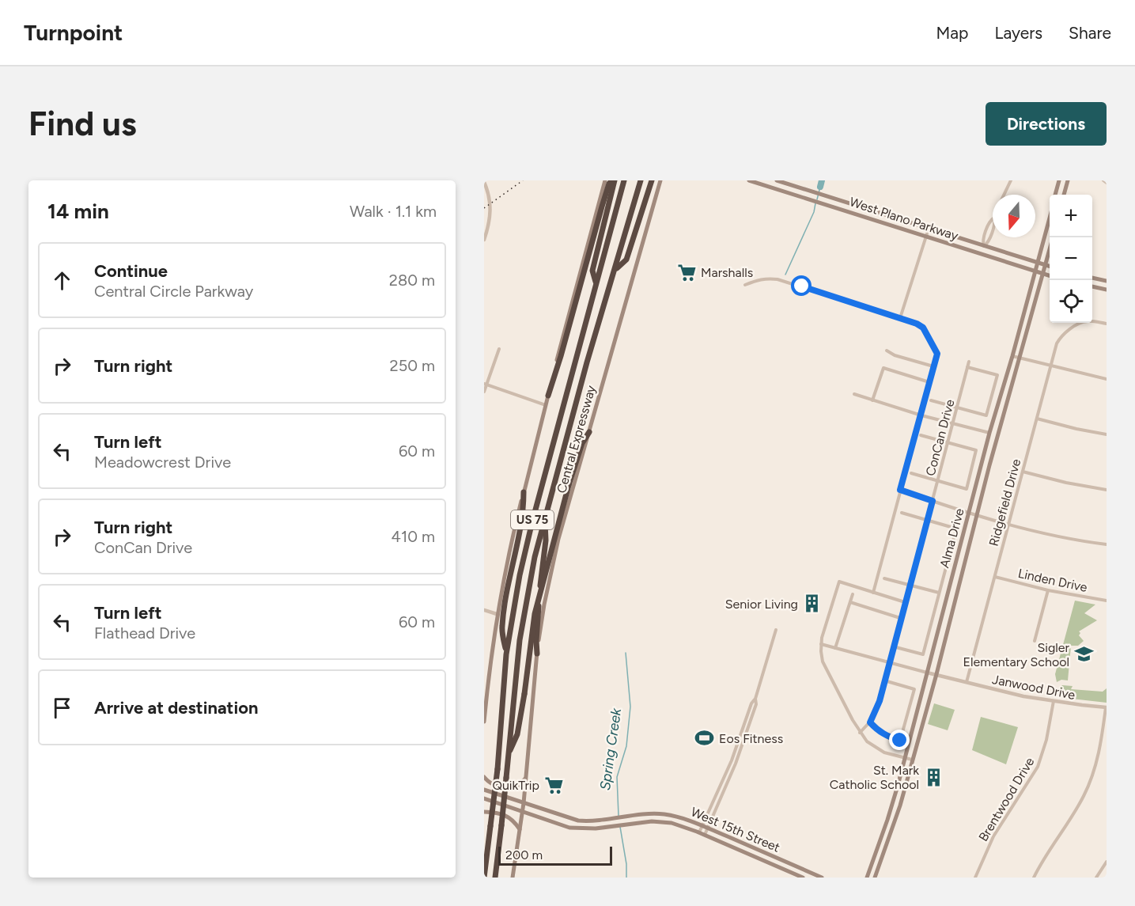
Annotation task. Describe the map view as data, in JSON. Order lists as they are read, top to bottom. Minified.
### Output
{"streets":{"highway":["Central Expressway","US 75"],"main road":["West Plano Parkway","Alma Drive","West 15th Street"],"street":["ConCan Drive","Ridgefield Drive","Linden Drive","Janwood Drive","Brentwood Drive"]},"crossings":[["West Plano Parkway","Alma Drive"],["ConCan Drive","Janwood Drive"],["Central Expressway","West 15th Street"],["Ridgefield Drive","Linden Drive"],["Ridgefield Drive","Janwood Drive"],["Alma Drive","Janwood Drive"],["Janwood Drive","Brentwood Drive"]],"water":["Spring Creek"],"places":{"supermarket":["Marshalls","QuikTrip"],"building":["Senior Living","St. Mark Catholic School"],"school or university":["Sigler Elementary School"],"sports":["Eos Fitness"]},"scale_bar":"200 m","north":"bottom","page":{"header":"Turnpoint","nav":["Map","Layers","Share"],"buttons":"Directions","title":"Find us","heading":["14 min","Walk · 1.1 km"],"map_buttons":["+","−"],"list":[["Continue","Central Circle Parkway","280 m"],["Turn right","250 m"],["Turn left","Meadowcrest Drive","60 m"],["Turn right","ConCan Drive","410 m"],["Turn left","Flathead Drive","60 m"],"Arrive at destination"],"scale":"200 m"}}
